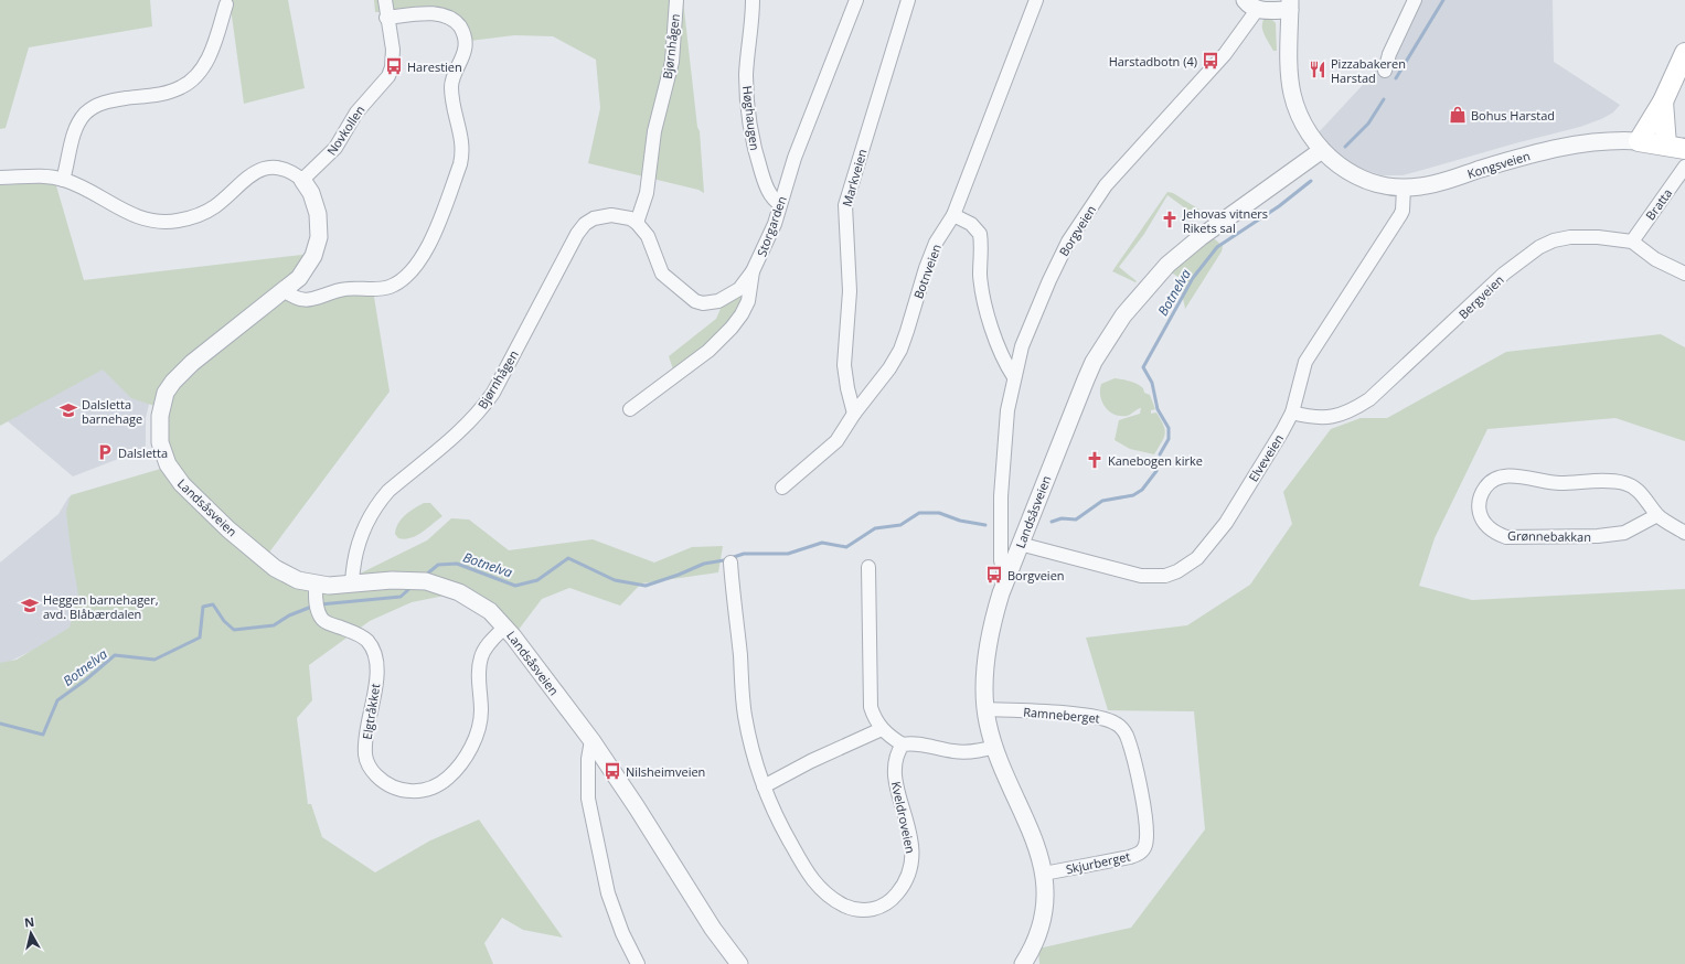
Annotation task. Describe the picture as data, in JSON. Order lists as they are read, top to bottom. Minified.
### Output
{"streets":{"main road":["Kongsveien"],"street":["Bjørnhågen","Høghaugen","Novkollen","Markveien","Bratta","Storgarden","Borgveien","Botnveien","Bergveien","Elveveien","Landsåsveien","Grønnebakkan","Elgtråkket","Ramneberget","Kveldroveien","Skjurberget"]},"crossings":[["Bjørnhågen","Landsåsveien"],["Høghaugen","Storgarden"],["Novkollen","Landsåsveien"],["Kongsveien","Elveveien"],["Kongsveien","Landsåsveien"],["Markveien","Botnveien"],["Bratta","Bergveien"],["Borgveien","Landsåsveien"],["Bergveien","Elveveien"],["Elveveien","Landsåsveien"],["Landsåsveien","Elgtråkket"],["Landsåsveien","Ramneberget"],["Landsåsveien","Skjurberget"],["Ramneberget","Skjurberget"]],"water":["Botnelva"],"places":{"bus stop":["Harstadbotn (4)","Harestien","Borgveien","Nilsheimveien"],"restaurant":["Pizzabakeren Harstad"],"shop":["Bohus Harstad"],"church":["Jehovas vitners Rikets sal","Kanebogen kirke"],"school or university":["Dalsletta barnehage","Heggen barnehager, avd. Blåbærdalen"],"parking":["Dalsletta"]},"north":"top"}
